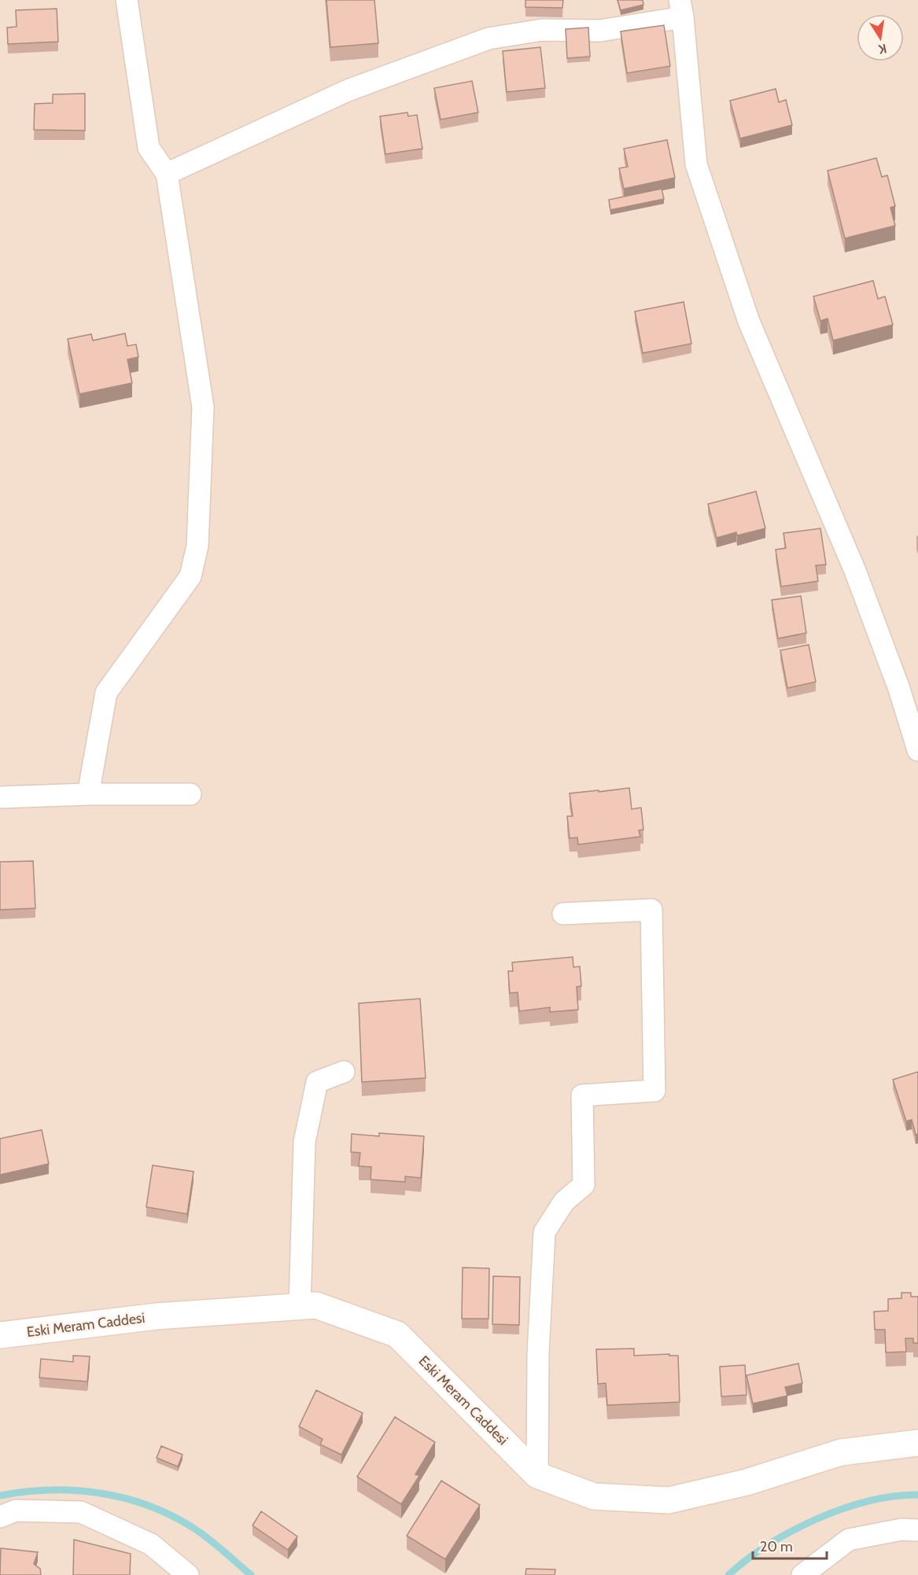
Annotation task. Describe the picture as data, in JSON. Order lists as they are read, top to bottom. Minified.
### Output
{"streets":{"street":["Eski Meram Caddesi"]},"scale_bar":"20 m","north":"bottom"}
